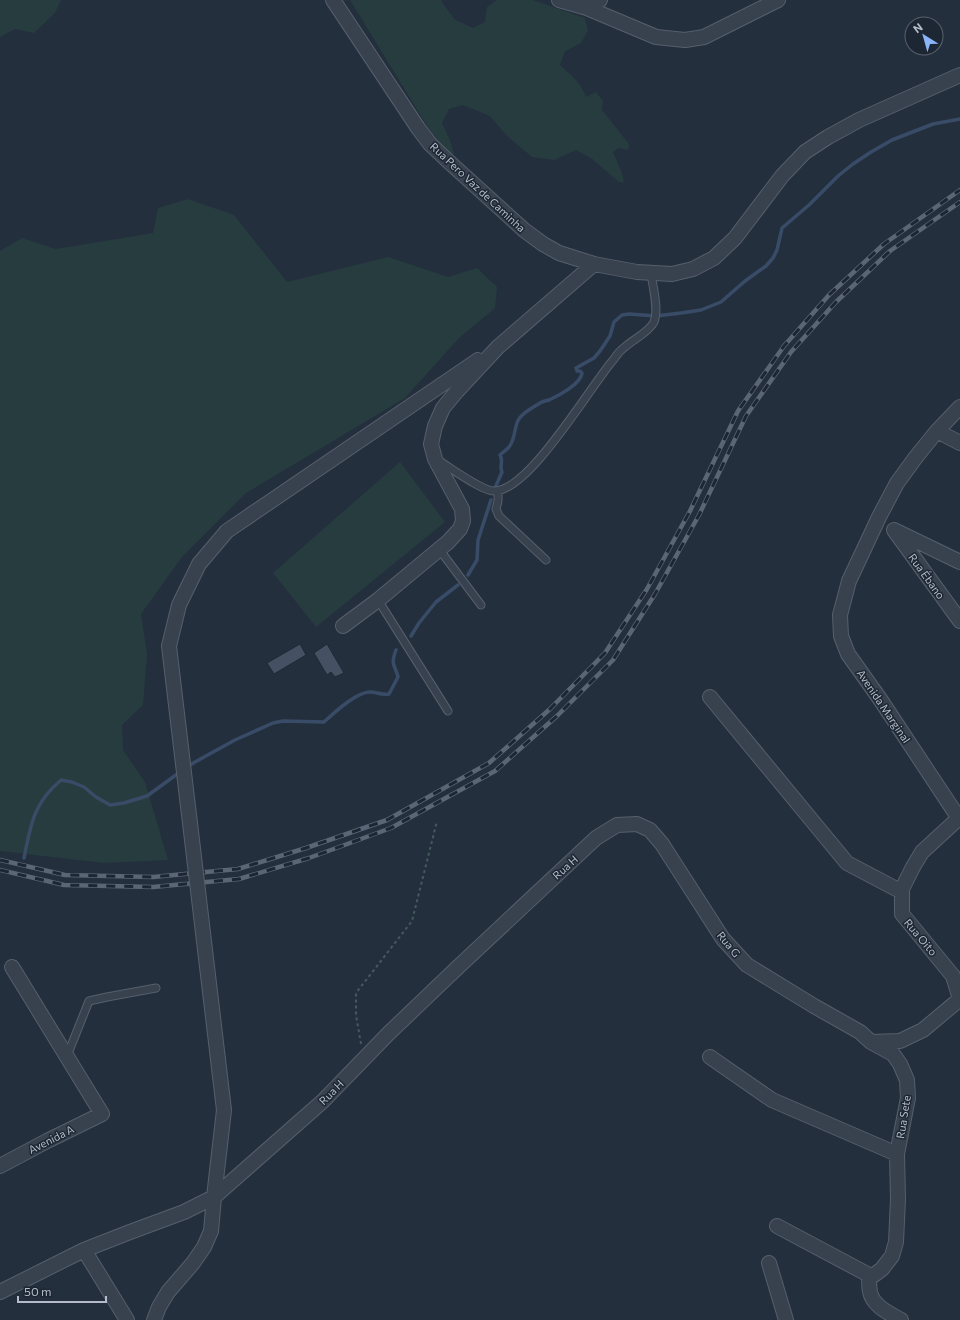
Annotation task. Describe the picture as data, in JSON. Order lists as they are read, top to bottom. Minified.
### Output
{"streets":{"street":["Rua Pero Vaz de Caminha","Rua Ébano","Avenida Marginal","Rua H","Rua Oito","Rua G","Rua Sete","Avenida A"]},"crossings":[["Avenida Marginal","Rua Oito"],["Rua H","Rua G"],["Rua G","Rua Sete"]],"scale_bar":"50 m","north":"top left"}
